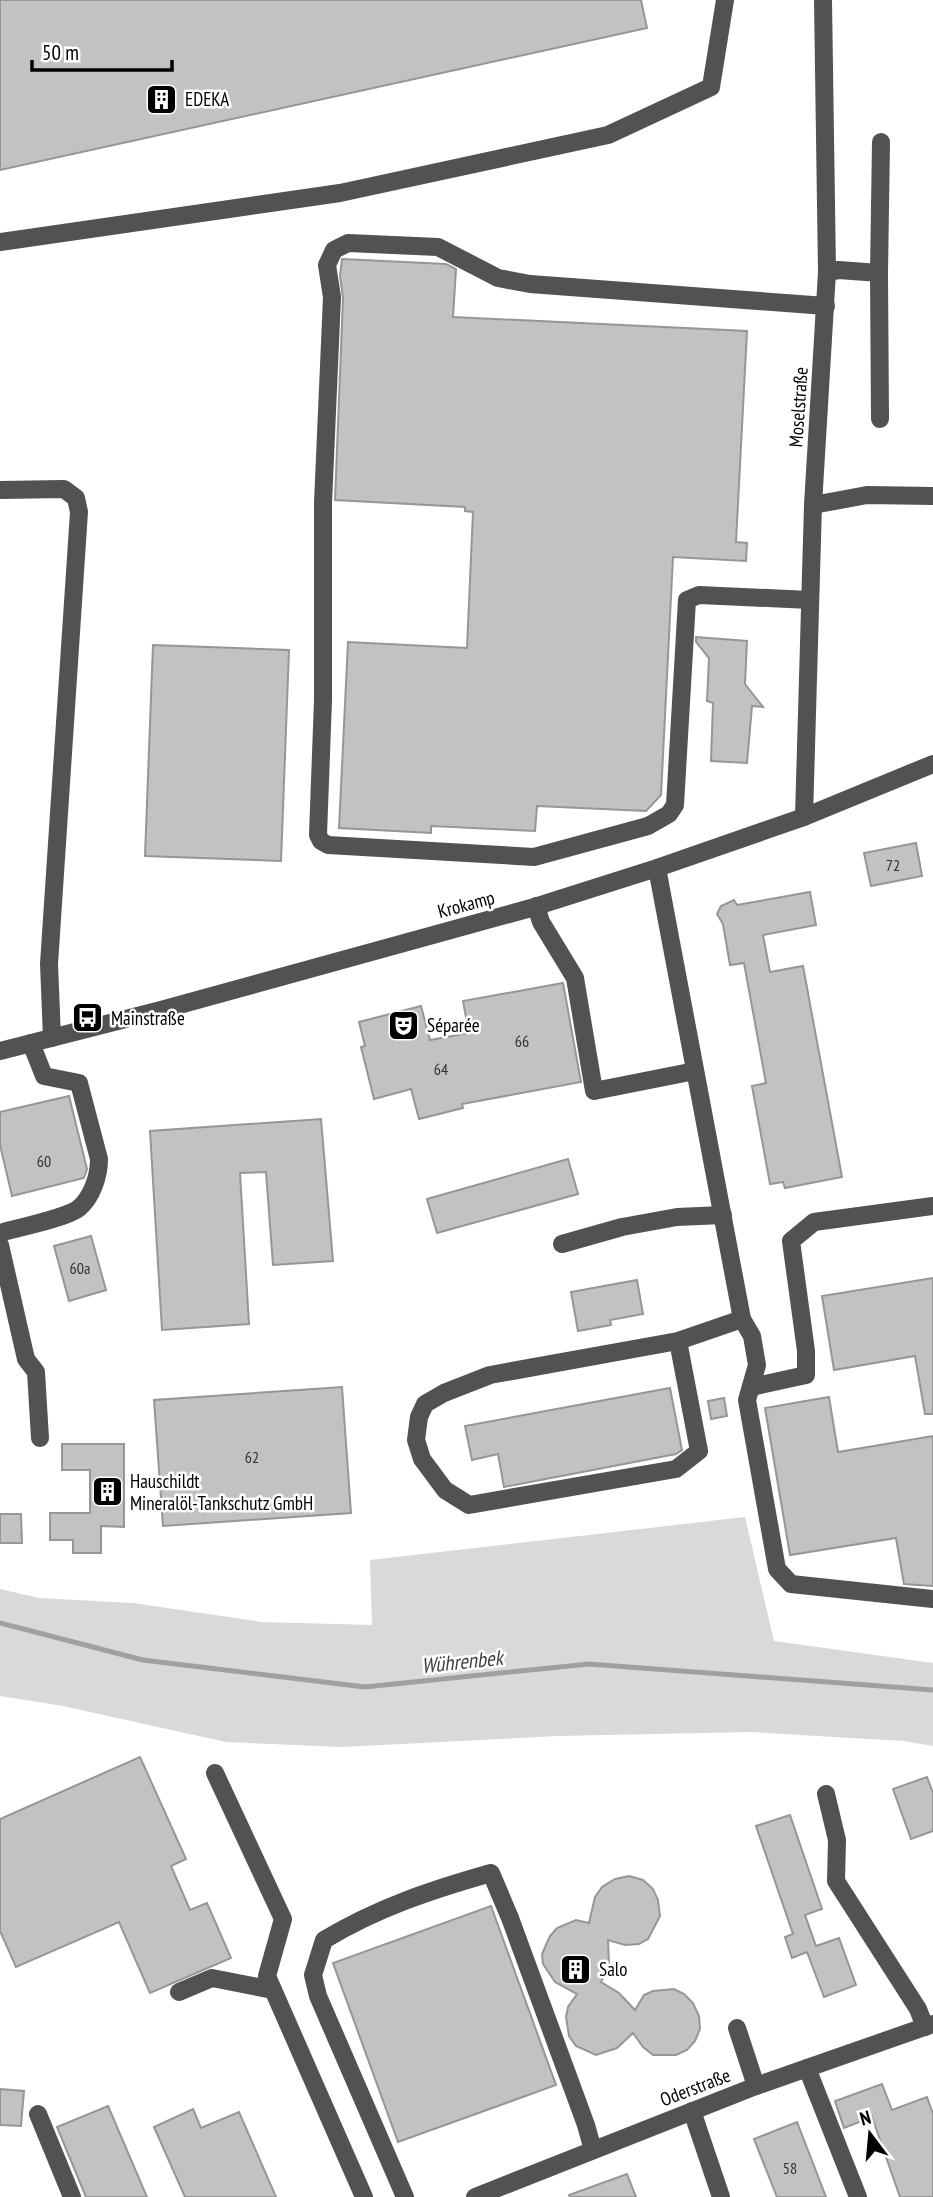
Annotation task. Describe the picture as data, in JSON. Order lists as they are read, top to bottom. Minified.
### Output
{"streets":{"street":["Moselstraße","Krokamp","Oderstraße"]},"crossings":[["Moselstraße","Krokamp"]],"water":["Wührenbek"],"places":{"building":["EDEKA","Hauschildt Mineralöl-Tankschutz GmbH","Salo"],"bus stop":["Mainstraße"],"theatre":["Séparée"]},"house_numbers":["72","66","64","60","60a","62","58"],"scale_bar":"50 m","north":"top"}
